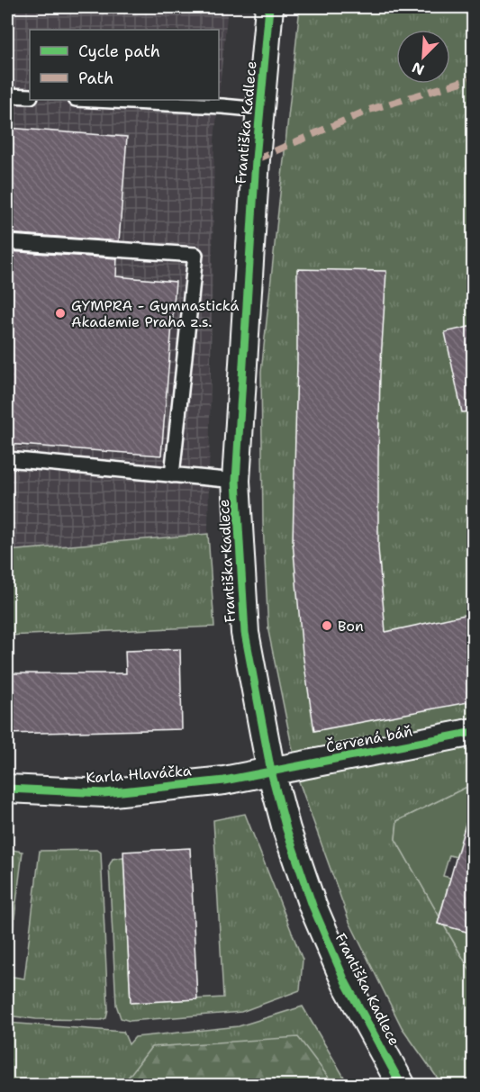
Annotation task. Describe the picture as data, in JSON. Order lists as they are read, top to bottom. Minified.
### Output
{"streets":{"street":["Františka Kadlece","Červená báň","Karla Hlaváčka"]},"crossings":[["Františka Kadlece","Červená báň"],["Františka Kadlece","Karla Hlaváčka"],["Červená báň","Karla Hlaváčka"]],"places":["GYMPRA - Gymnastická Akademie Praha z.s.","Bon"],"legend":["Cycle path","Path"],"north":"bottom left"}
